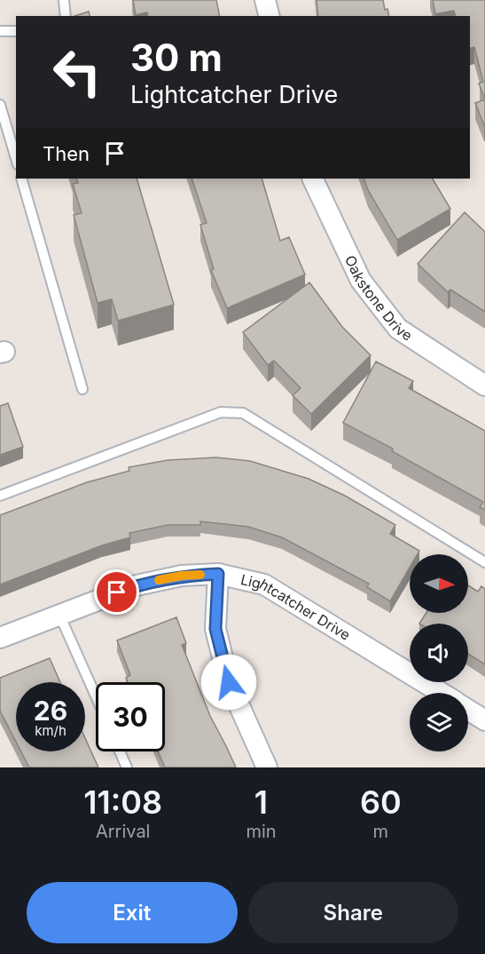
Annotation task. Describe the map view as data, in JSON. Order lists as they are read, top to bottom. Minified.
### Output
{"streets":{"street":["Oakstone Drive","Lightcatcher Drive"]},"north":"right","page":{"turn":["30 m","Lightcatcher Drive"],"then":"Then","speed":"26 km/h","limit":"30","eta":["11:08","Arrival","1","min","60","m"],"buttons":["Exit","Share"]}}
